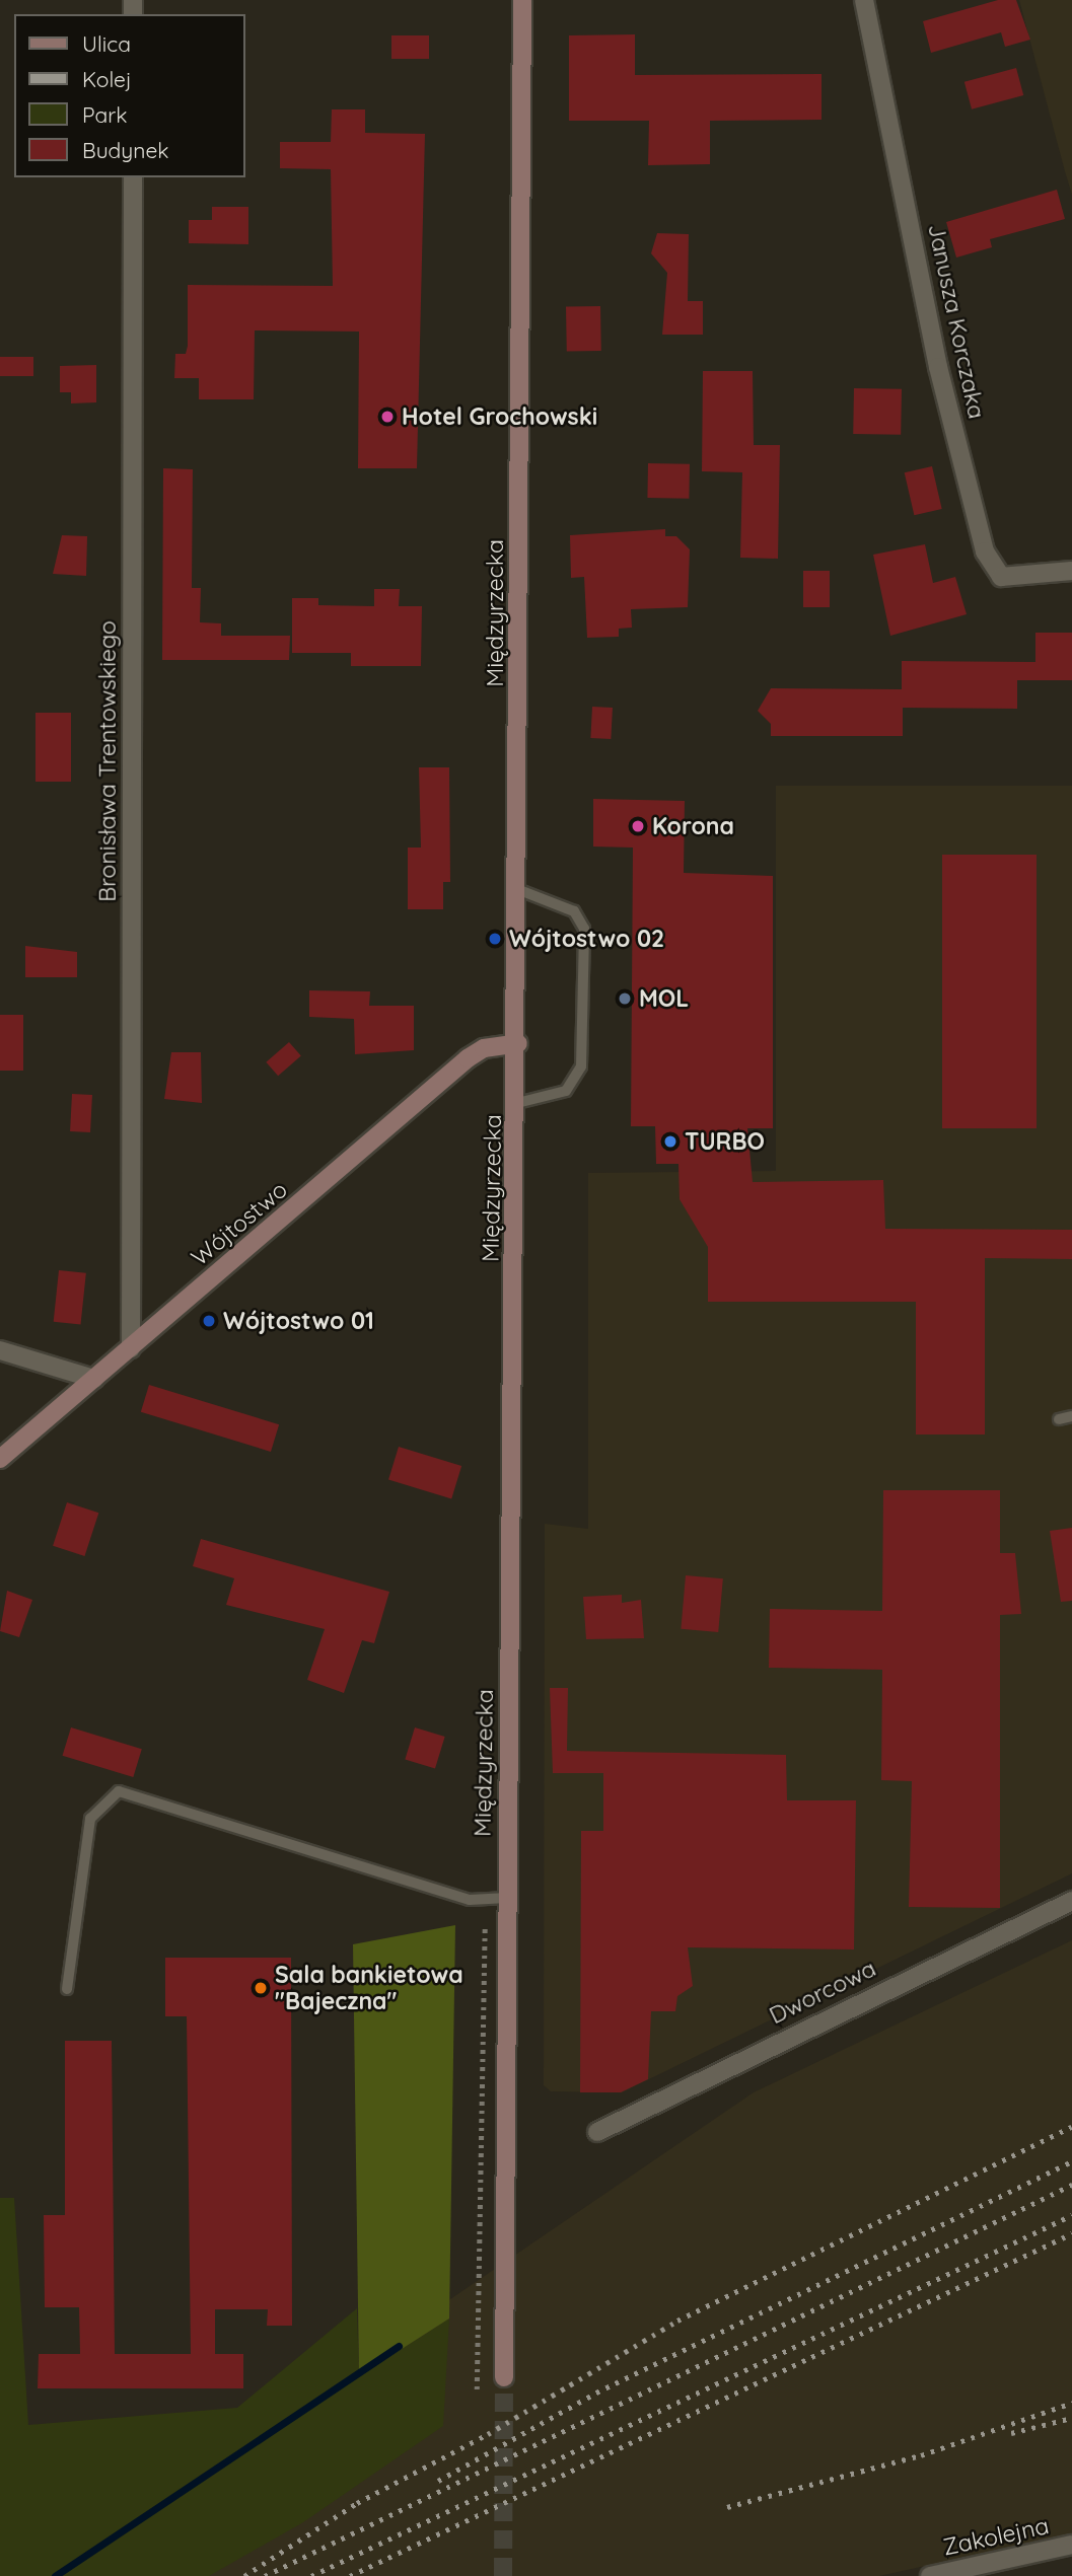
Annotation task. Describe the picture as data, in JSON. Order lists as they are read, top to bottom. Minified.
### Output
{"streets":{"main road":["Międzyrzecka","Wójtostwo"],"street":["Janusza Korczaka","Bronisława Trentowskiego","Dworcowa","Zakolejna"]},"crossings":[["Międzyrzecka","Wójtostwo"],["Bronisława Trentowskiego","Wójtostwo"]],"places":["Hotel Grochowski","Korona","Wójtostwo 02","MOL","TURBO","Wójtostwo 01","Sala bankietowa \"Bajeczna\""],"legend":["Ulica","Kolej","Park","Budynek"]}
